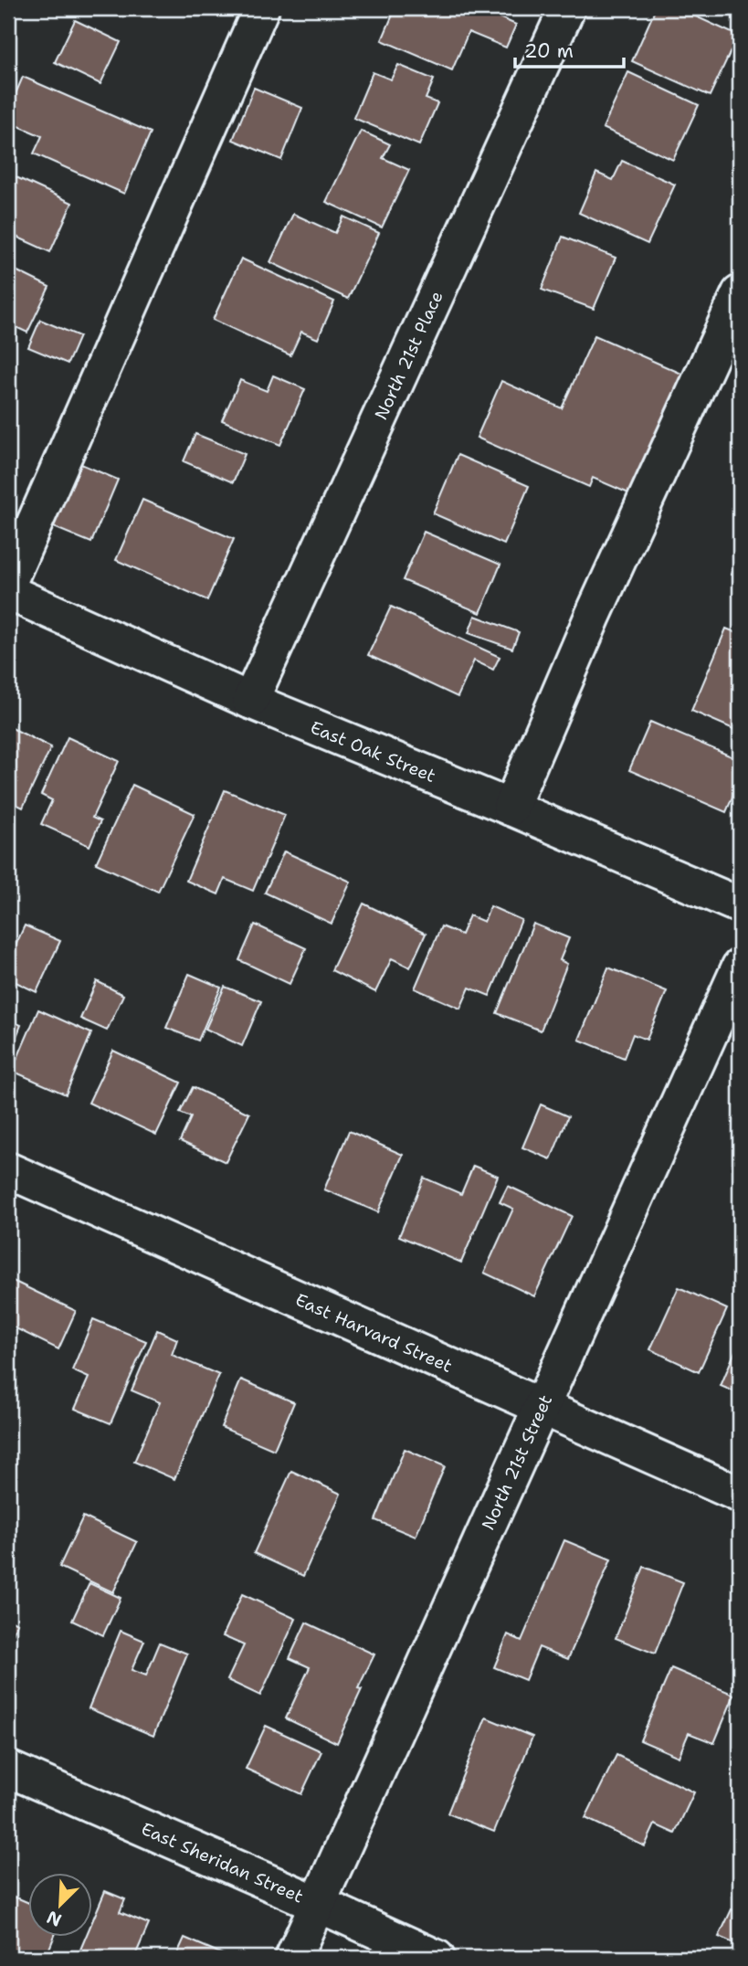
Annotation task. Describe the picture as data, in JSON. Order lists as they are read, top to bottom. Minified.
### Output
{"streets":{"street":["North 21st Place","East Oak Street","East Harvard Street","North 21st Street","East Sheridan Street"]},"crossings":[["North 21st Place","East Oak Street"],["East Harvard Street","North 21st Street"],["North 21st Street","East Sheridan Street"]],"scale_bar":"20 m","north":"bottom left"}
